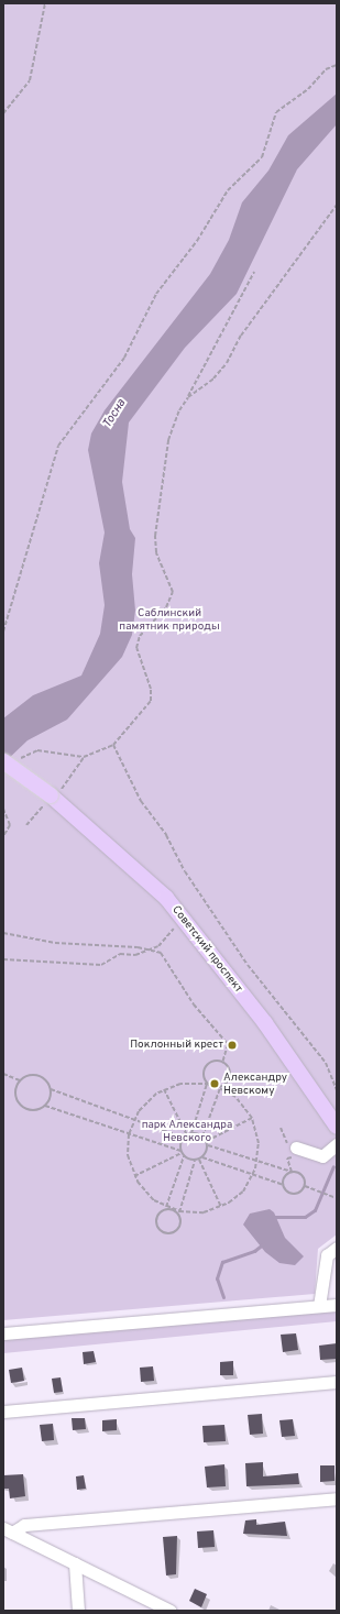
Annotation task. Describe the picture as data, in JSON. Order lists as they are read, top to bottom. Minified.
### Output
{"streets":{"main road":["Советский проспект"]},"water":["Тосна"],"parks":["Саблинский памятник природы","парк Александра Невского"],"places":["Поклонный крест","Александру Невскому"]}
